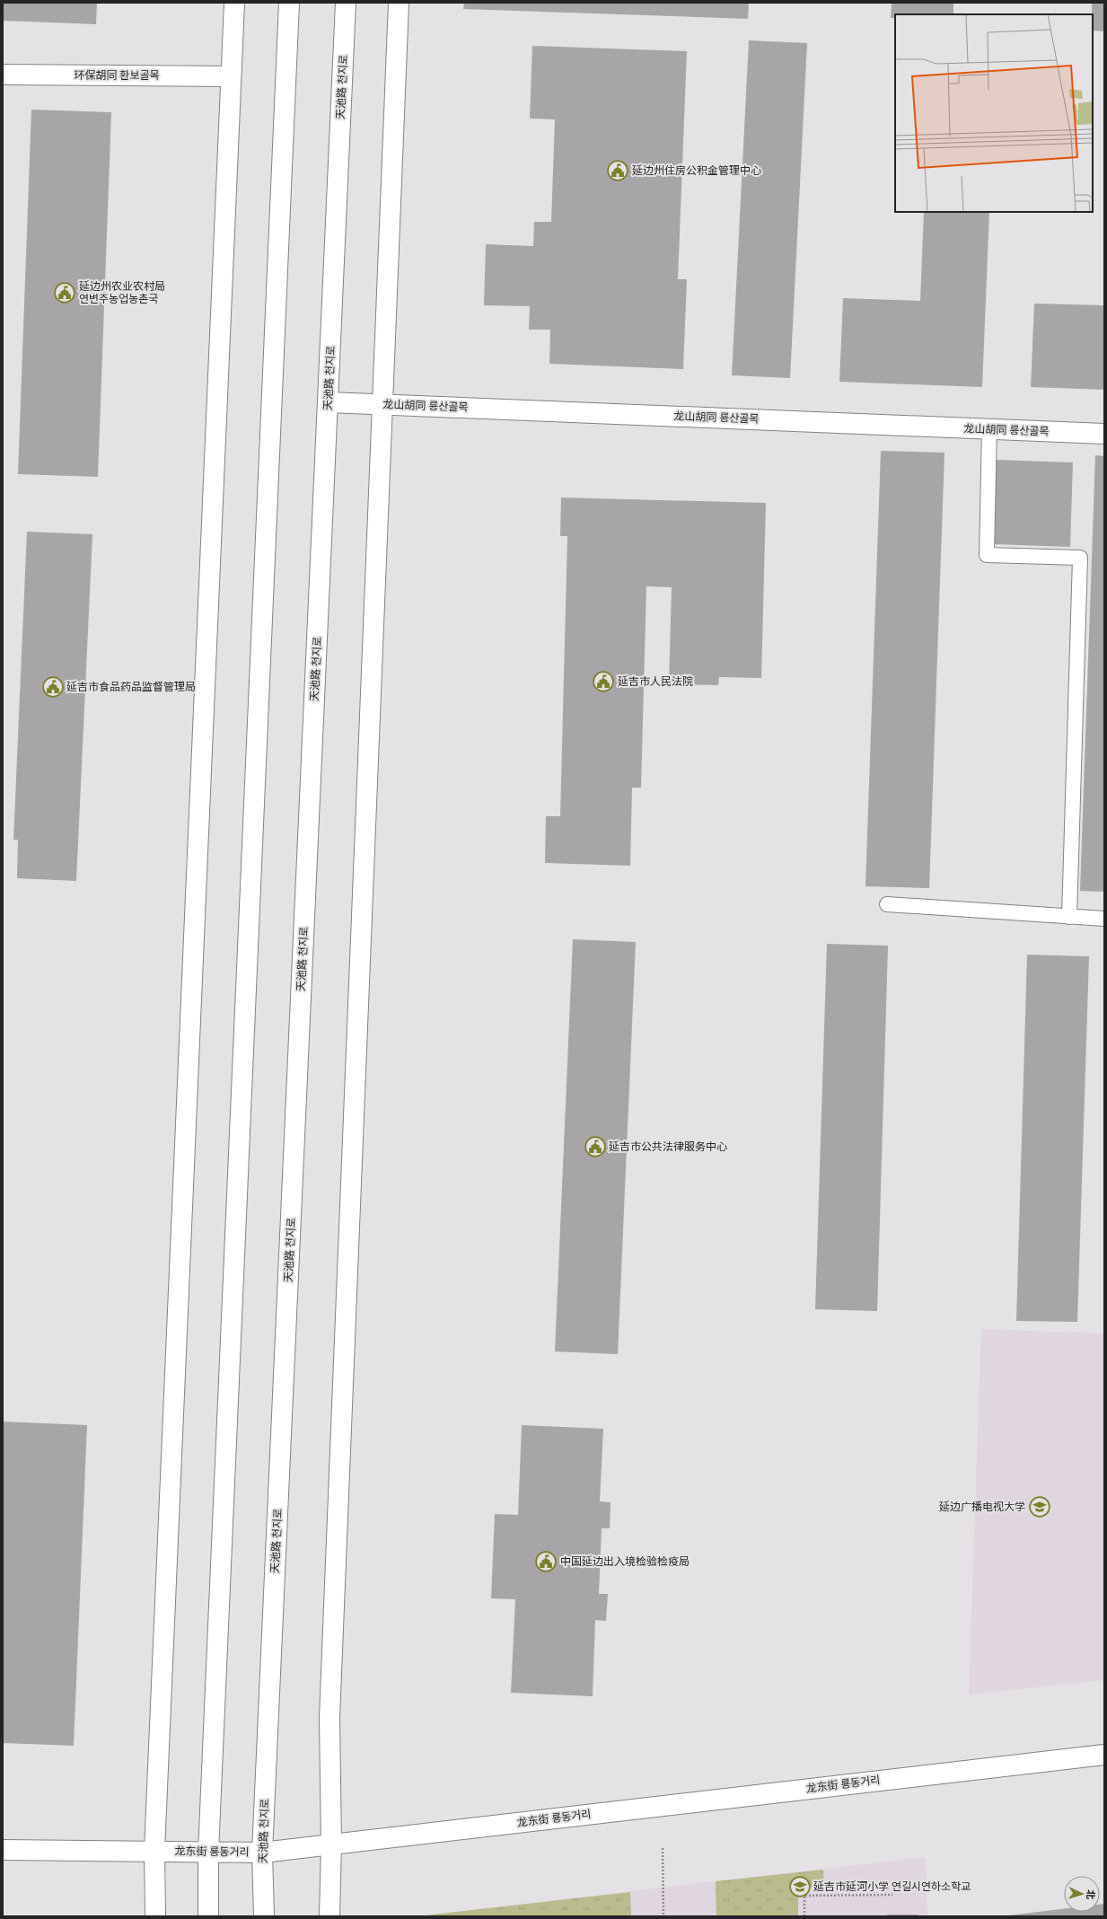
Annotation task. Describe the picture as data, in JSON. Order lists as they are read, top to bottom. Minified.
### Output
{"streets":{"street":["环保胡同 환보골목","天池路 천지로","龙山胡同 룡산골목","龙东街 룡동거리"]},"crossings":[["天池路 천지로","龙山胡同 룡산골목"],["天池路 천지로","龙东街 룡동거리"]],"places":{"public building":["延边州住房公积金管理中心","延边州农业农村局 연변주농업농촌국","延吉市人民法院","延吉市食品药品监督管理局","延吉市公共法律服务中心","中国延边出入境检验检疫局"],"school or university":["延边广播电视大学","延吉市延河小学 연길시연하소학교"]},"north":"right"}
